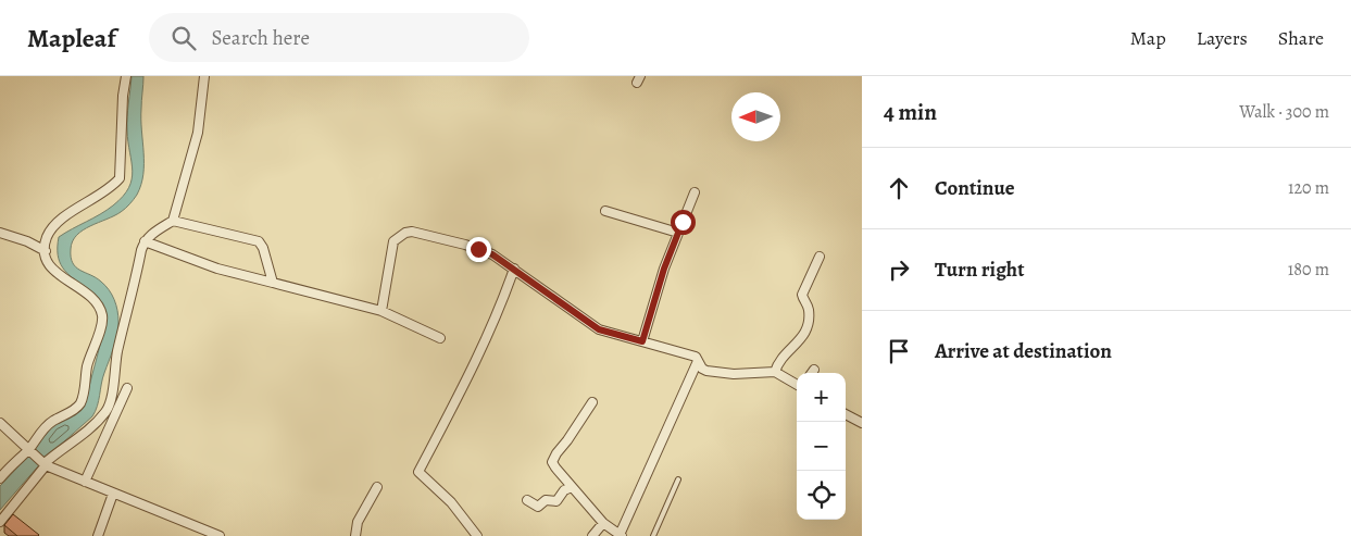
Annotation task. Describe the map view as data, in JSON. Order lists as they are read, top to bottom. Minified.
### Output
{"north":"left","page":{"header":"Mapleaf","search":"Search here","nav":["Map","Layers","Share"],"heading":["4 min","Walk · 300 m"],"list":[["Continue","120 m"],["Turn right","180 m"],"Arrive at destination"],"map_buttons":["+","−"]}}
